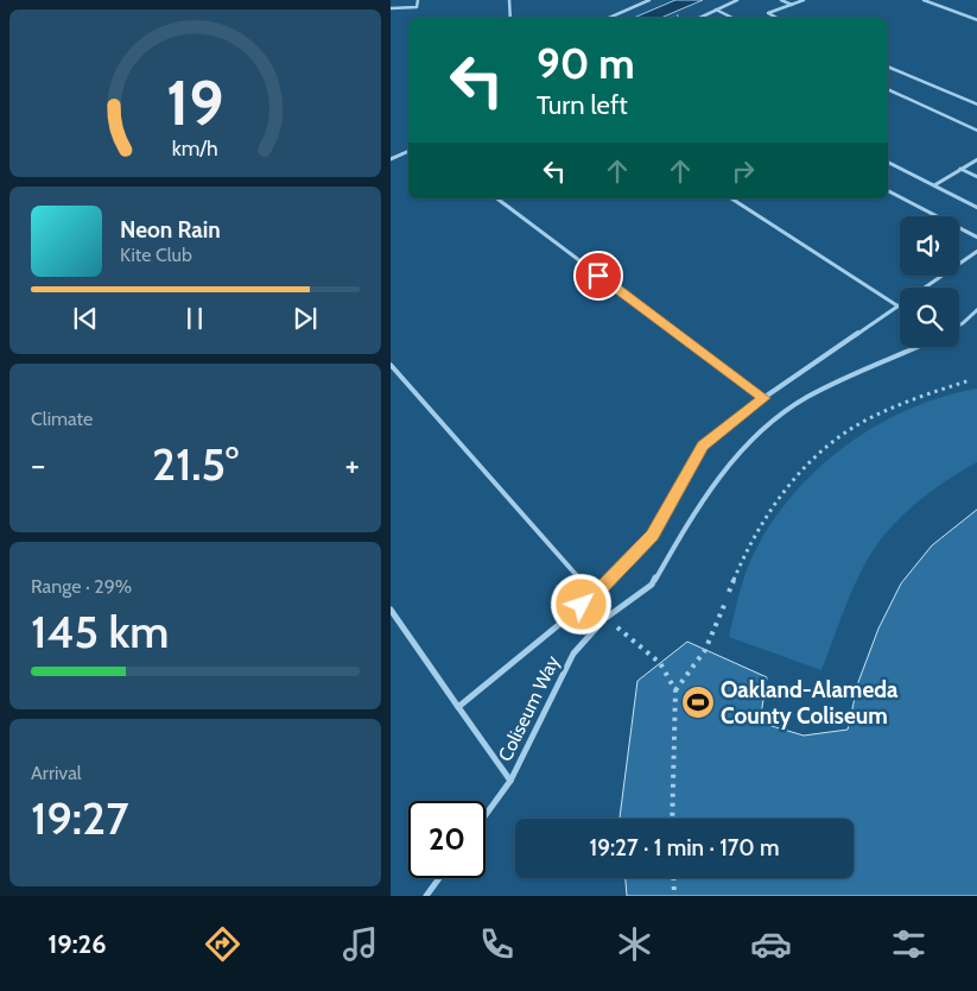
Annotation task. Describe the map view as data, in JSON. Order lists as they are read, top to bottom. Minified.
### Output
{"streets":{"lane":["Coliseum Way"]},"places":{"sports":["Oakland-Alameda County Coliseum"]},"page":{"turn":["90 m","Turn left"],"song":["Neon Rain","Kite Club"],"tile":["Climate",["Range · 29%","145 km"],["Arrival","19:27"]],"heat":["−","21.5°","+"],"limit":"20","trip":"19:27 · 1 min · 170 m","tabs":"19:26","gauge":["19","km/h"]}}
